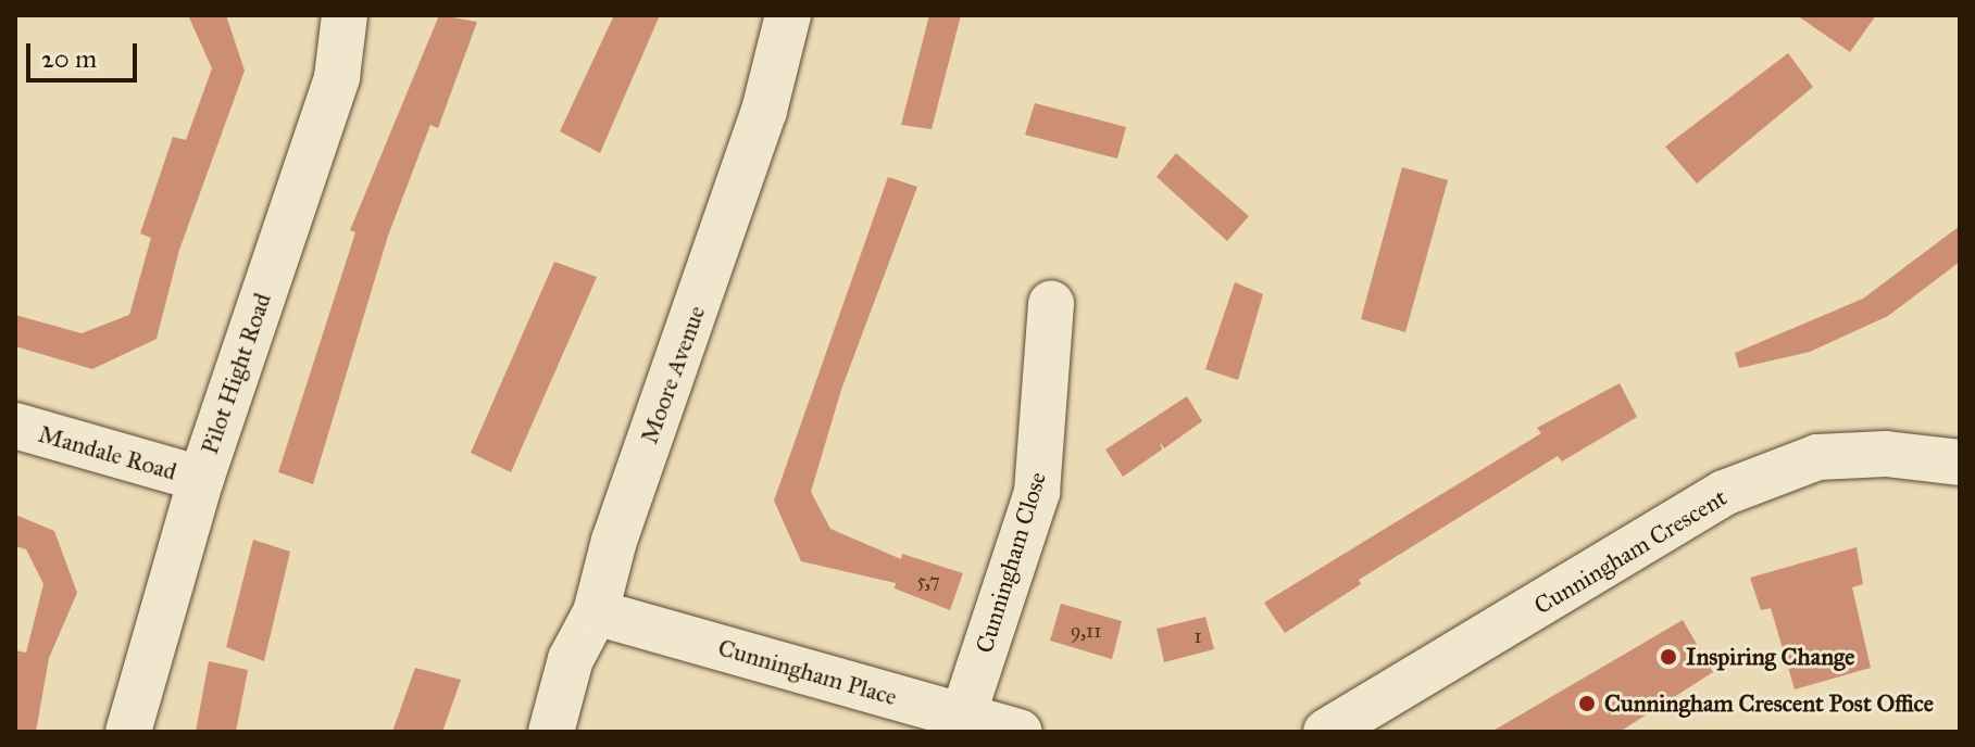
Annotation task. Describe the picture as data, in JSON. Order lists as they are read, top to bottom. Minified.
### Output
{"streets":{"street":["Pilot Hight Road","Moore Avenue","Mandale Road","Cunningham Crescent","Cunningham Close","Cunningham Place"]},"crossings":[["Pilot Hight Road","Mandale Road"],["Moore Avenue","Cunningham Place"],["Cunningham Close","Cunningham Place"]],"places":["Inspiring Change","Cunningham Crescent Post Office"],"house_numbers":["5,7","9,11","1"],"scale_bar":"20 m"}
